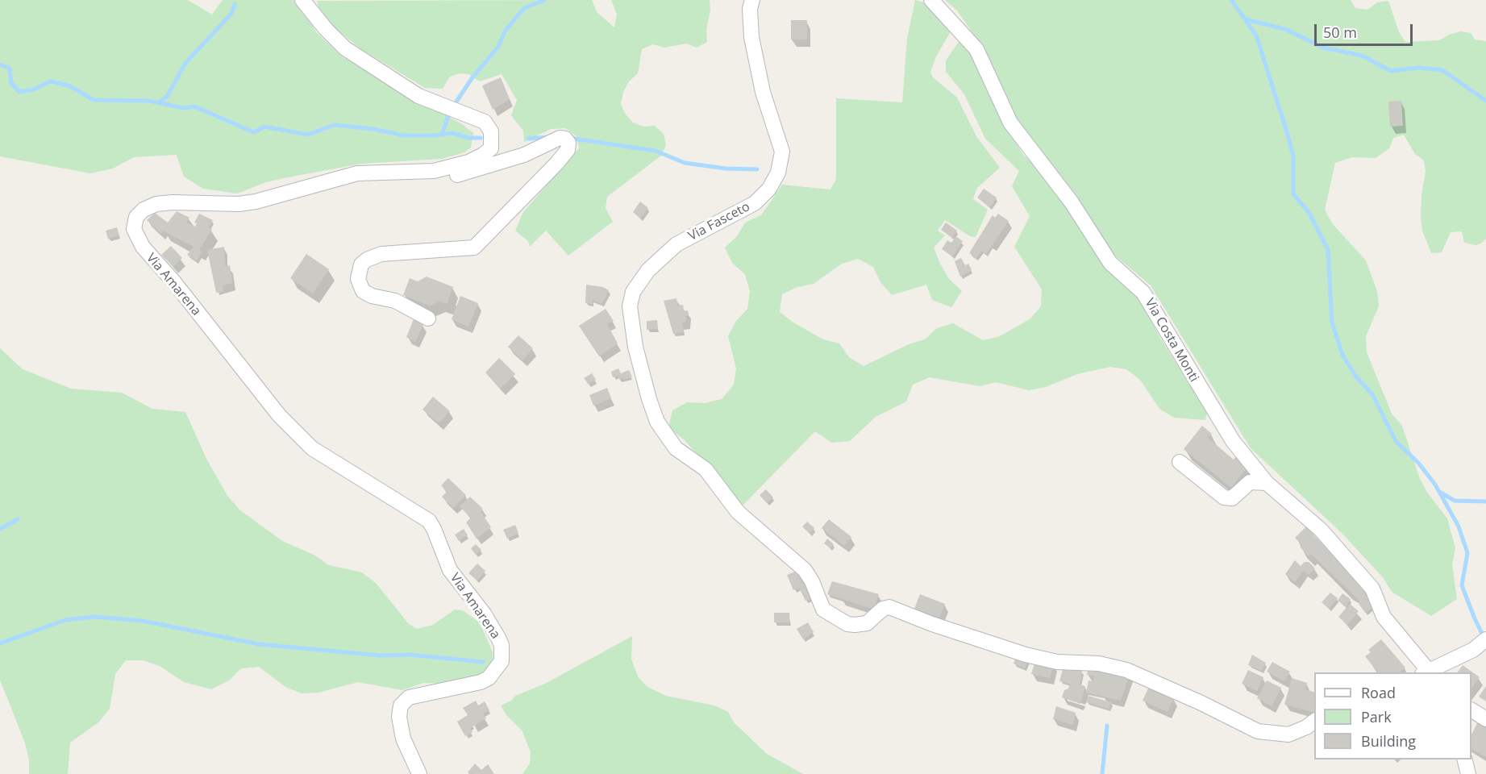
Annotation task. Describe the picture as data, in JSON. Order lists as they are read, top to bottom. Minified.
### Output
{"streets":{"street":["Via Fasceto","Via Amarena","Via Costa Monti"]},"legend":["Road","Park","Building"],"scale_bar":"50 m"}
